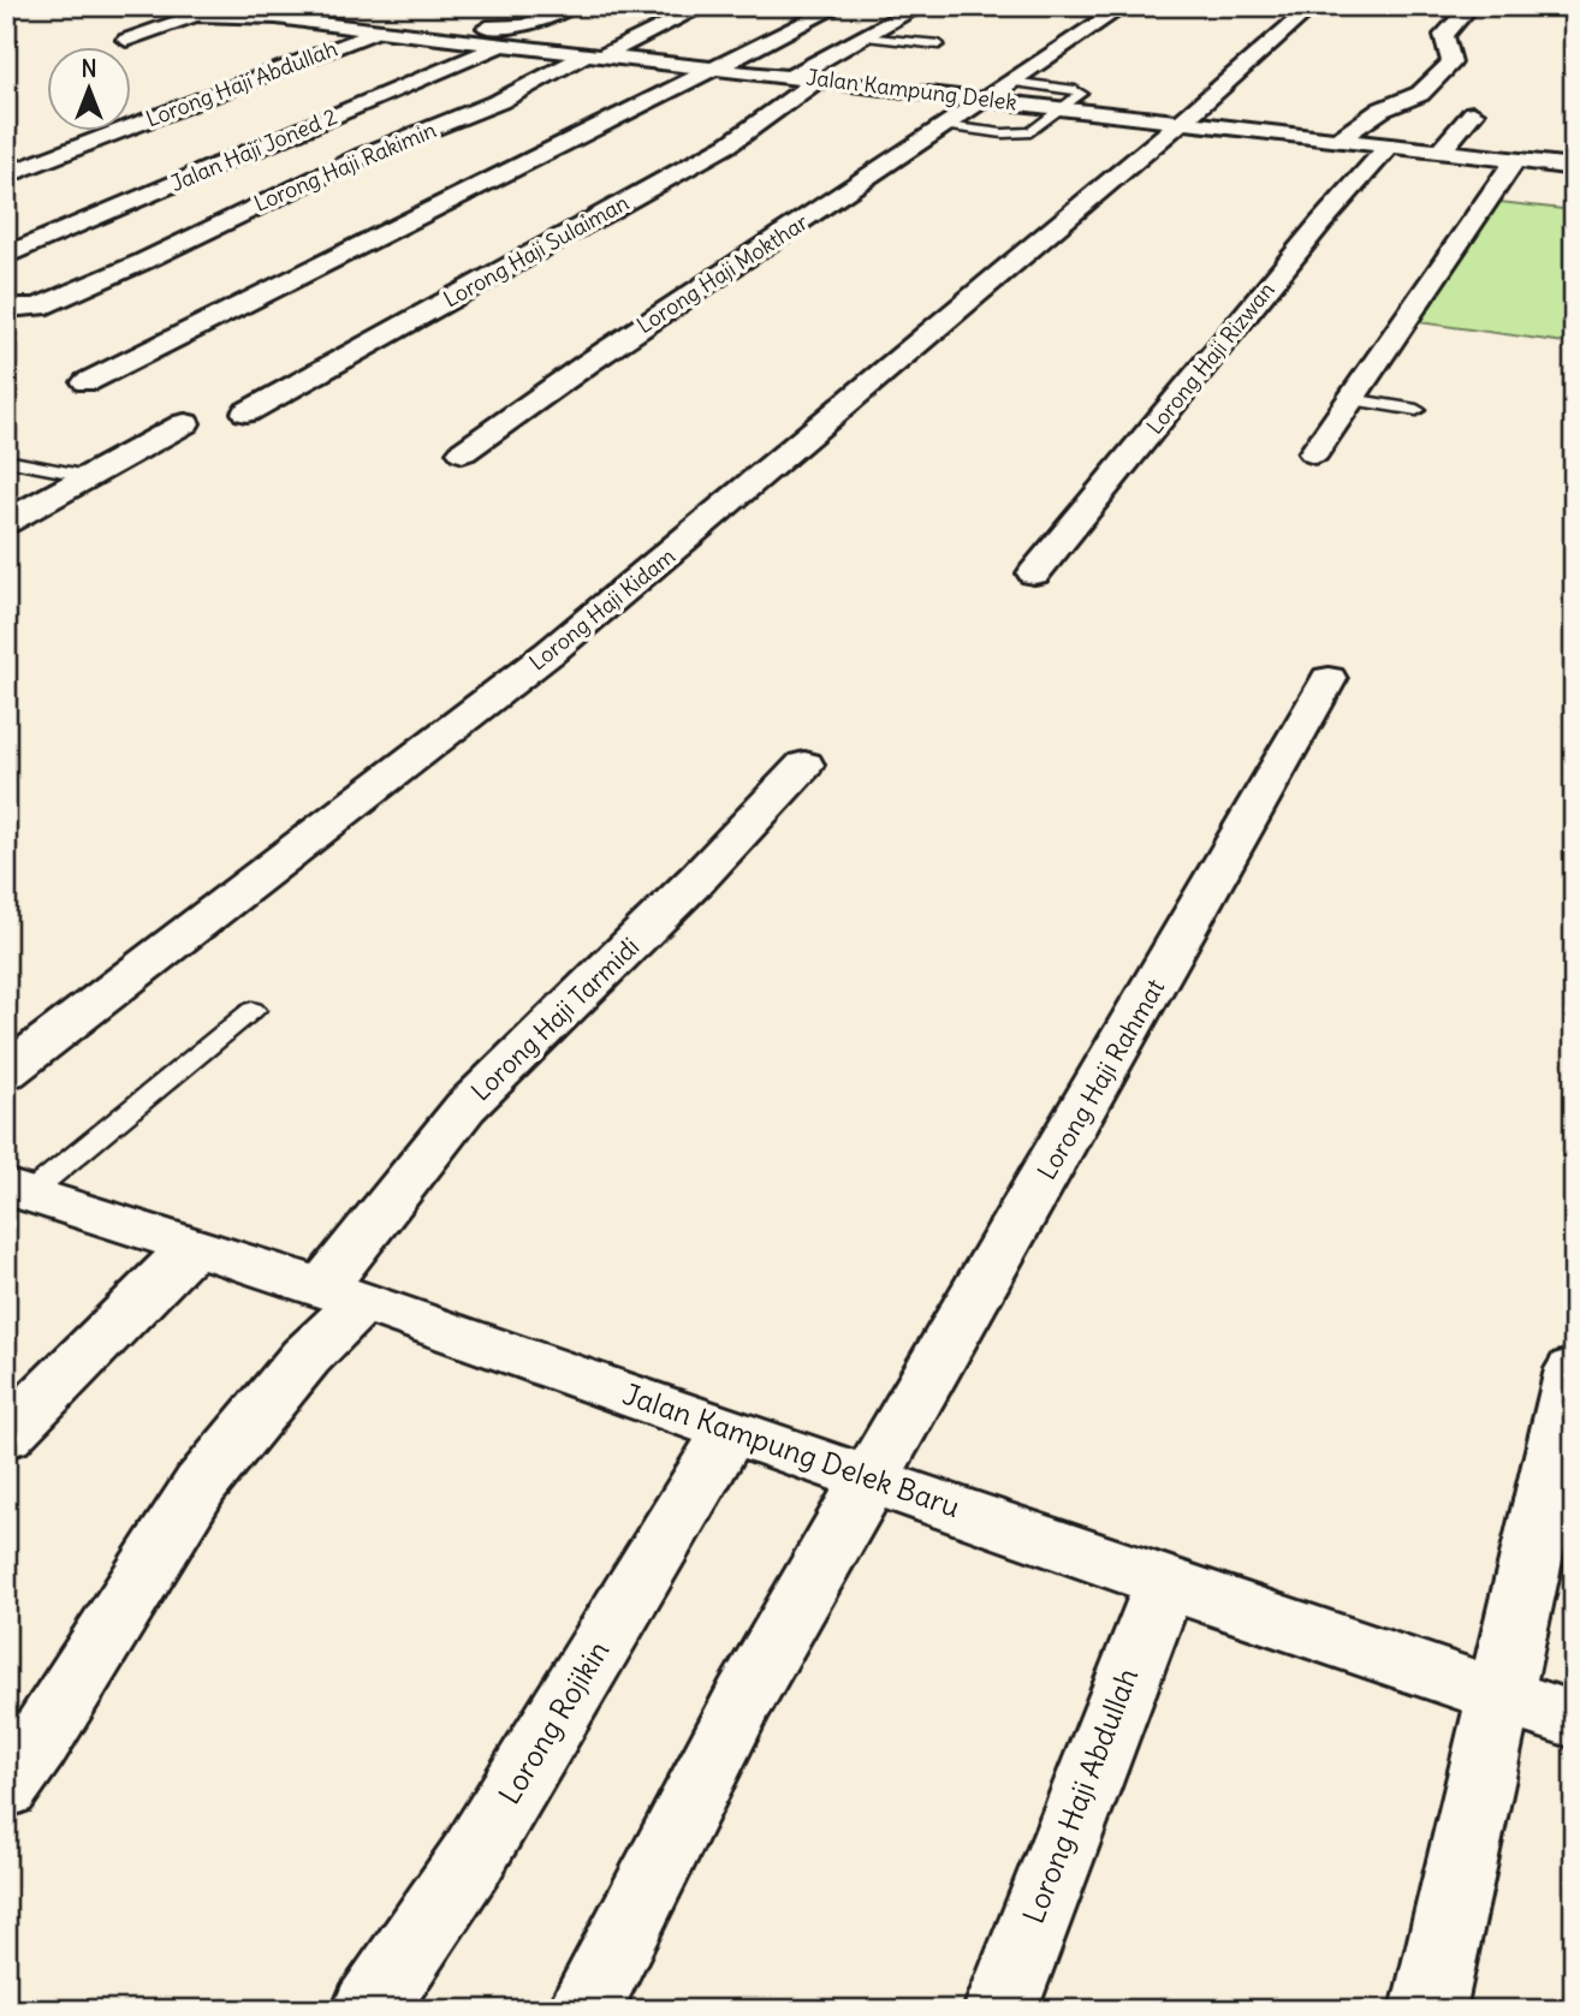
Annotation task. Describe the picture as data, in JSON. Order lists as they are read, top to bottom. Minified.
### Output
{"streets":{"street":["Lorong Haji Abdullah","Jalan Kampung Delek","Jalan Haji Joned 2","Lorong Haji Rakimin","Lorong Haji Sulaiman","Lorong Haji Mokthar","Lorong Haji Rizwan","Lorong Haji Kidam","Lorong Haji Tarmidi","Lorong Haji Rahmat","Jalan Kampung Delek Baru","Lorong Rojikin"]},"crossings":[["Lorong Haji Abdullah","Jalan Kampung Delek"],["Lorong Haji Abdullah","Jalan Kampung Delek Baru"],["Jalan Kampung Delek","Jalan Haji Joned 2"],["Jalan Kampung Delek","Lorong Haji Rakimin"],["Jalan Kampung Delek","Lorong Haji Sulaiman"],["Jalan Kampung Delek","Lorong Haji Mokthar"],["Jalan Kampung Delek","Lorong Haji Rizwan"],["Jalan Kampung Delek","Lorong Haji Kidam"],["Lorong Haji Tarmidi","Jalan Kampung Delek Baru"],["Lorong Haji Rahmat","Jalan Kampung Delek Baru"],["Jalan Kampung Delek Baru","Lorong Rojikin"]],"north":"top"}
